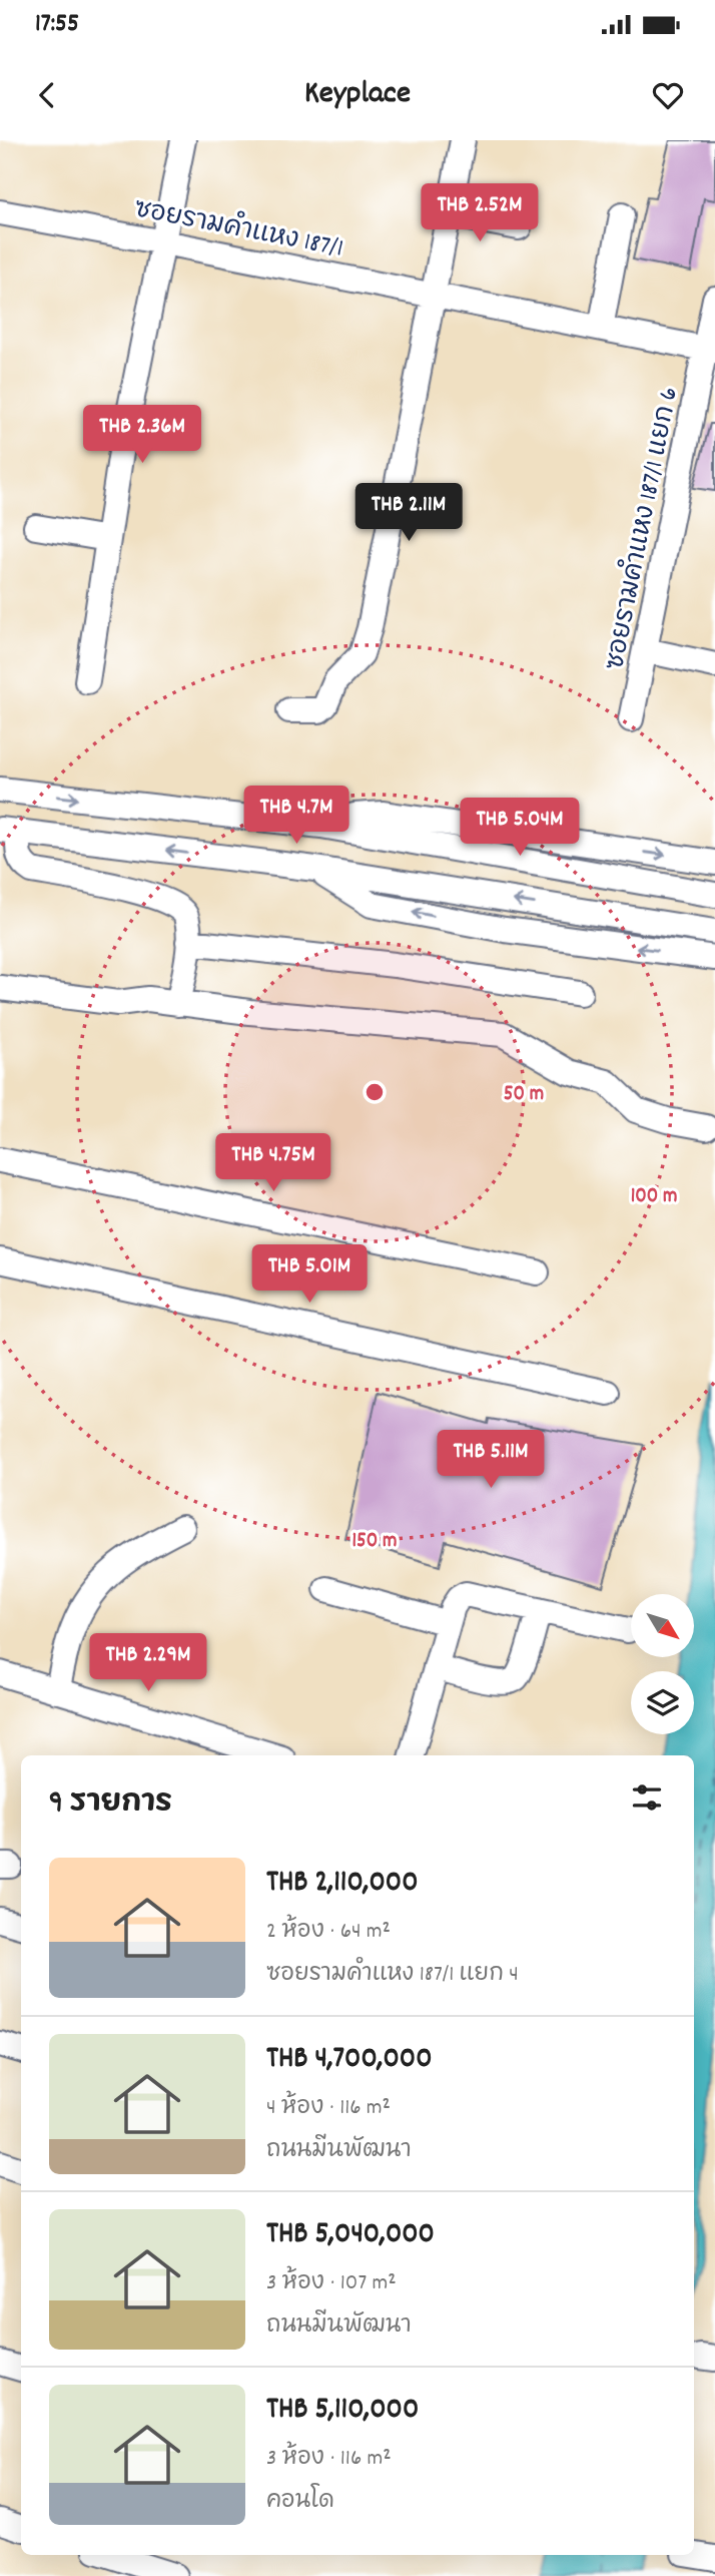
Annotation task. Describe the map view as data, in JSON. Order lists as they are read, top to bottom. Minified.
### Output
{"streets":{"street":["ซอยรามคำแหง 187/1","ซอยรามคำแหง 187/1 แยก 6"]},"crossings":[["ซอยรามคำแหง 187/1","ซอยรามคำแหง 187/1 แยก 6"]],"north":"bottom right","page":{"status":"17:55","header":"Keyplace","price":["THB 2.52M","THB 2.36M","THB 2.11M","THB 4.7M","THB 5.04M","THB 4.75M","THB 5.01M","THB 5.11M","THB 2.29M"],"heading":"9 รายการ","list":[{"name":"THB 2,110,000","note":"2 ห้อง · 64 m² · ซอยรามคำแหง 187/1 แยก 4"},{"name":"THB 4,700,000","note":"4 ห้อง · 116 m² · ถนนมีนพัฒนา"},{"name":"THB 5,040,000","note":"3 ห้อง · 107 m² · ถนนมีนพัฒนา"},{"name":"THB 5,110,000","note":"3 ห้อง · 116 m² · คอนโด"}]},"rings":["50 m","100 m","150 m"]}
